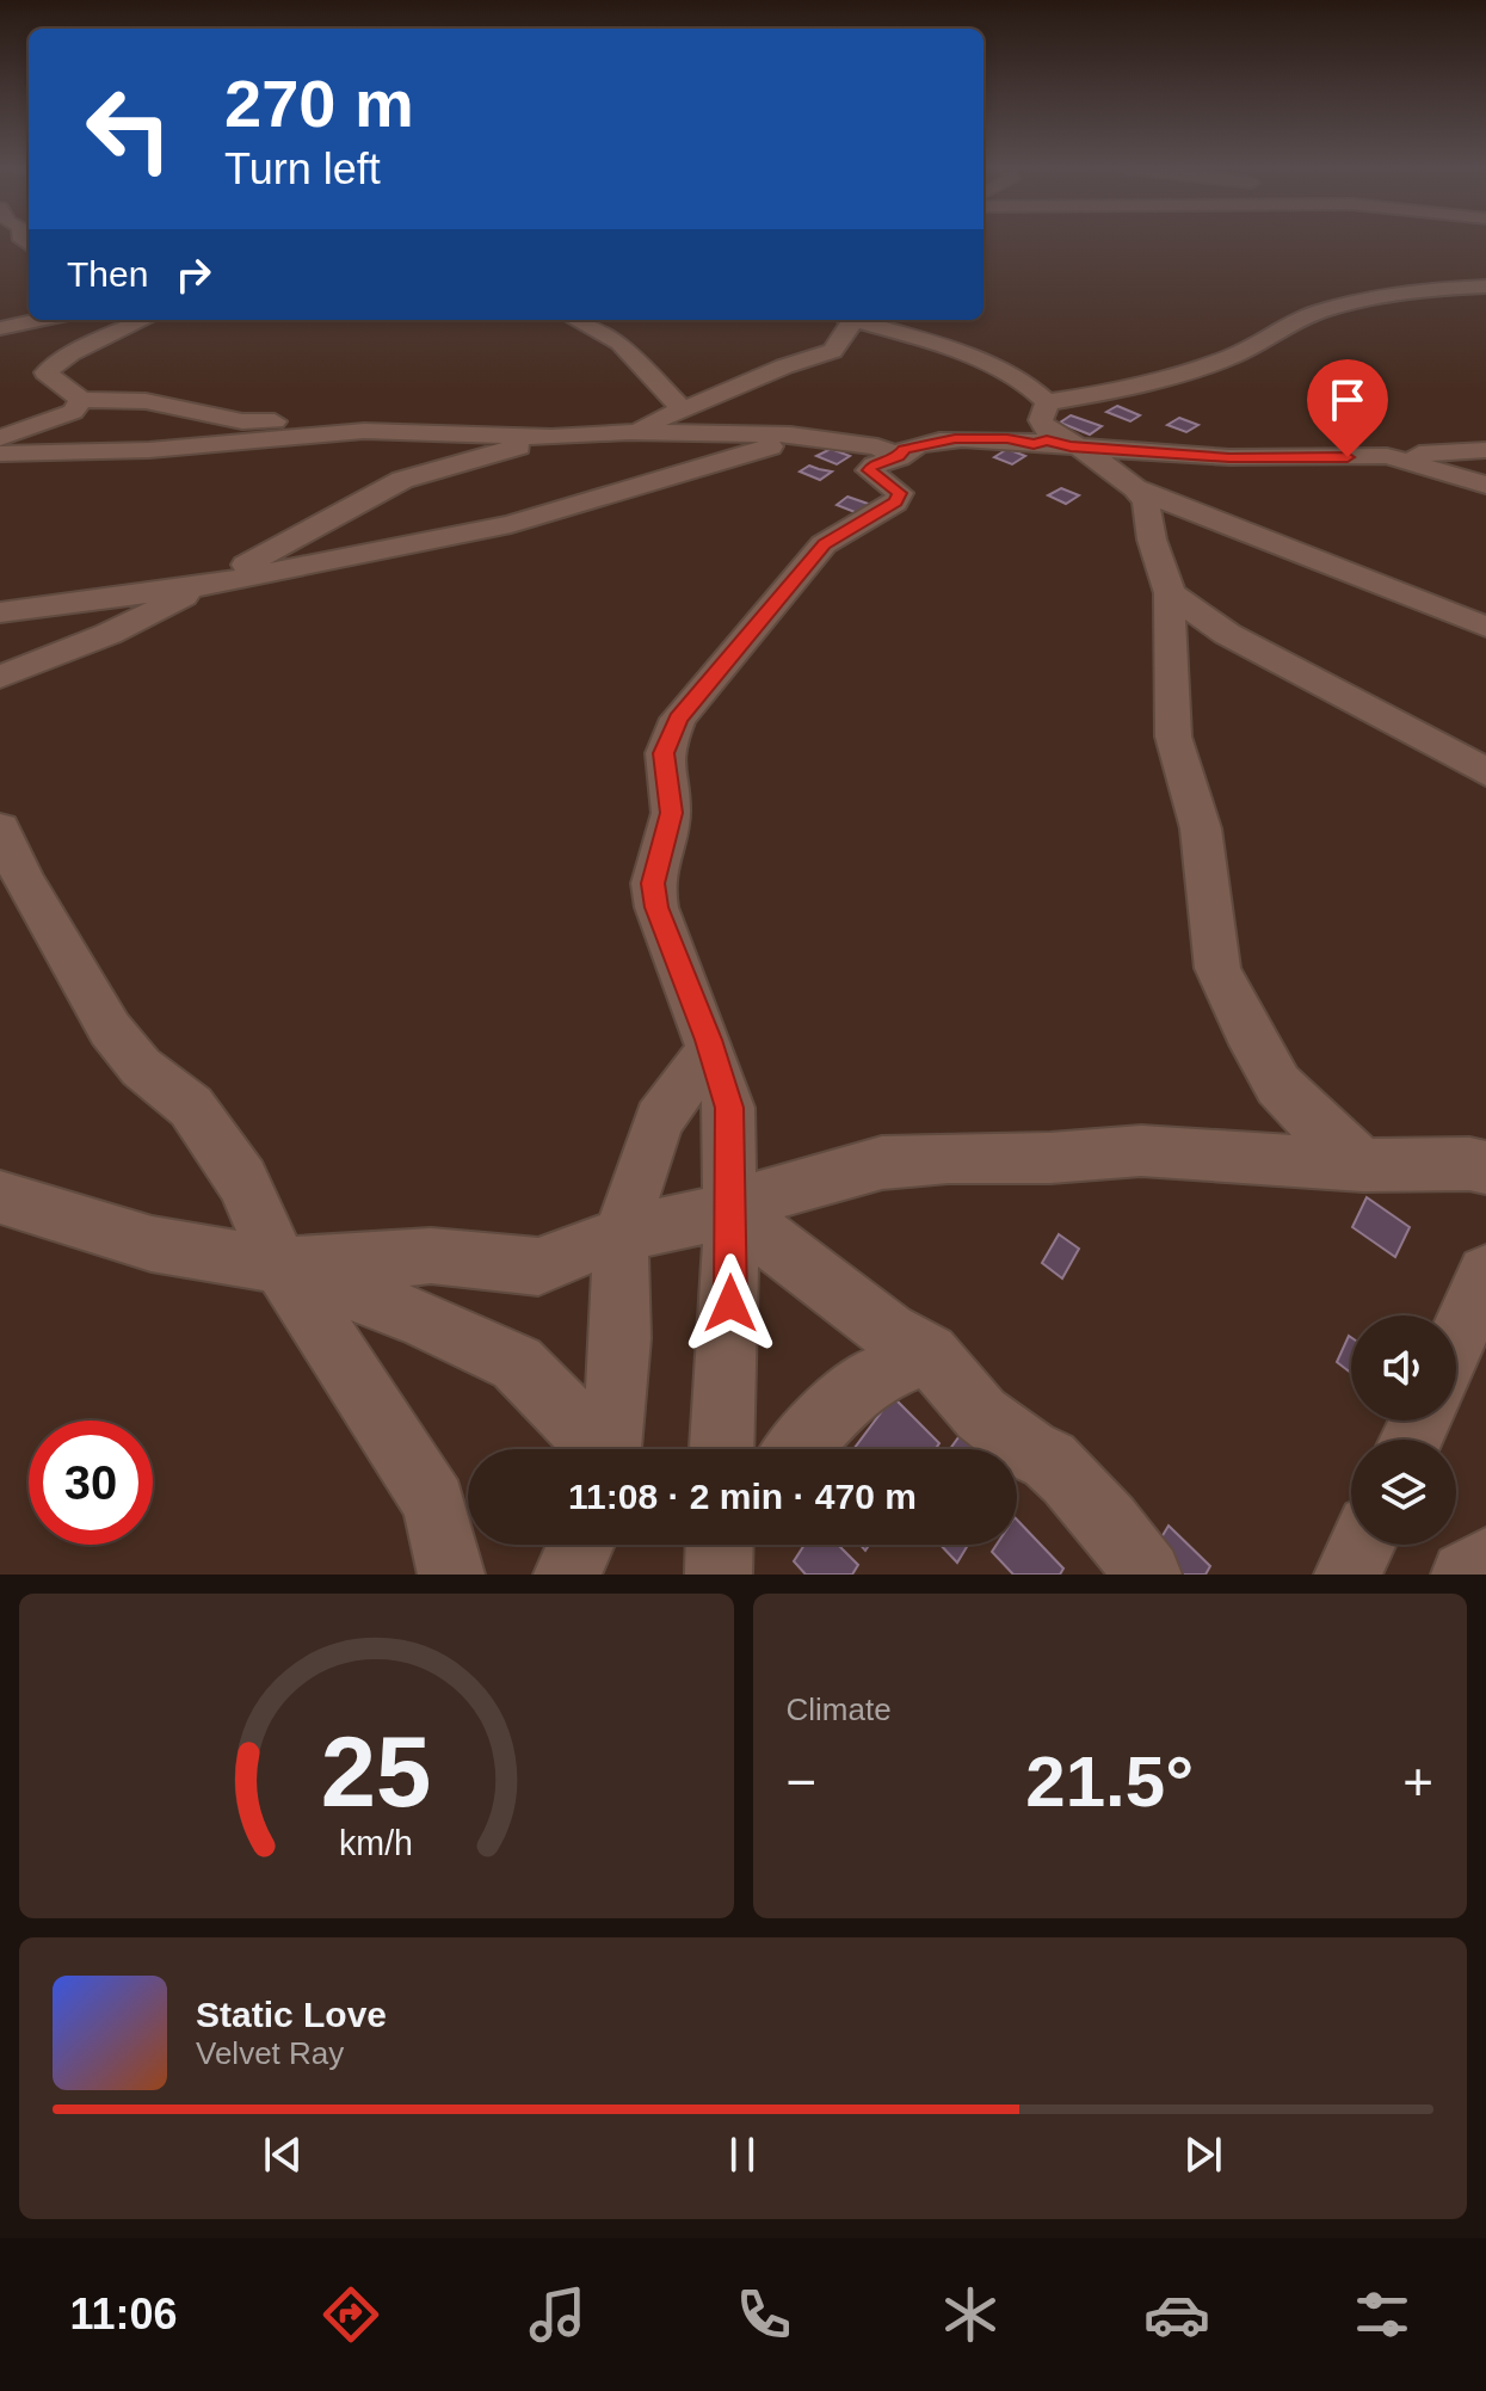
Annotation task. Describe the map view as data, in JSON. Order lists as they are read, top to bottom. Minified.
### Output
{"page":{"turn":["270 m","Turn left"],"then":"Then","limit":"30","trip":"11:08 · 2 min · 470 m","tile":"Climate","heat":["−","21.5°","+"],"song":["Static Love","Velvet Ray"],"tabs":"11:06","gauge":["25","km/h"]}}
